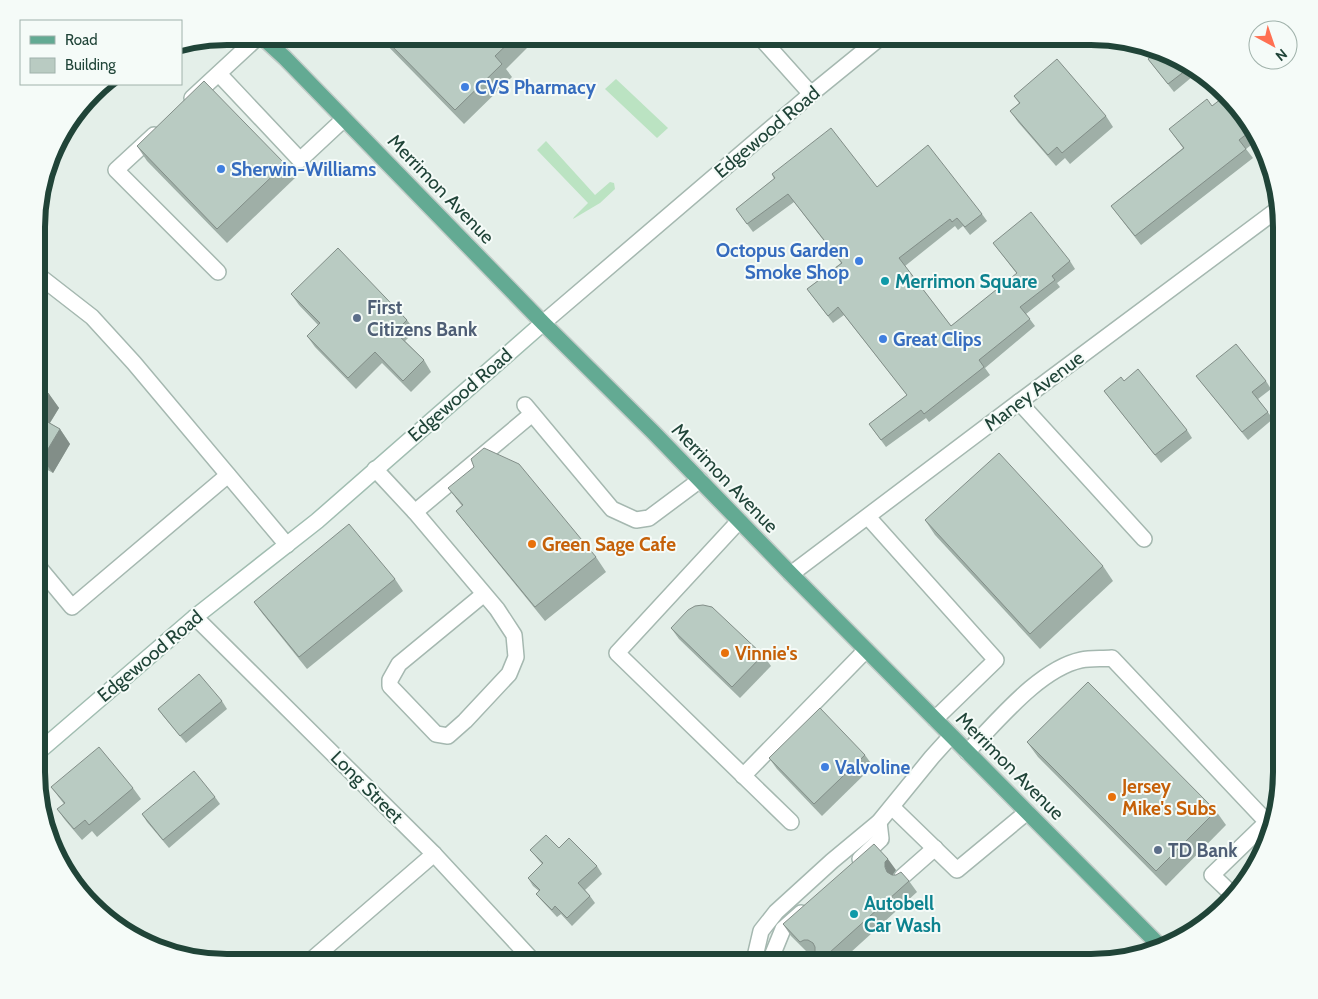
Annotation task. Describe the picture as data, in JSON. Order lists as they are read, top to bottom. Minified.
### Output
{"streets":{"main road":["Merrimon Avenue"],"street":["Edgewood Road","Maney Avenue","Long Street"]},"crossings":[["Edgewood Road","Merrimon Avenue"],["Edgewood Road","Long Street"],["Merrimon Avenue","Maney Avenue"]],"places":["CVS Pharmacy","Sherwin-Williams","Octopus Garden Smoke Shop","Merrimon Square","First Citizens Bank","Great Clips","Green Sage Cafe","Vinnie's","Valvoline","Jersey Mike's Subs","TD Bank","Autobell Car Wash"],"legend":["Road","Building"],"north":"bottom right"}
